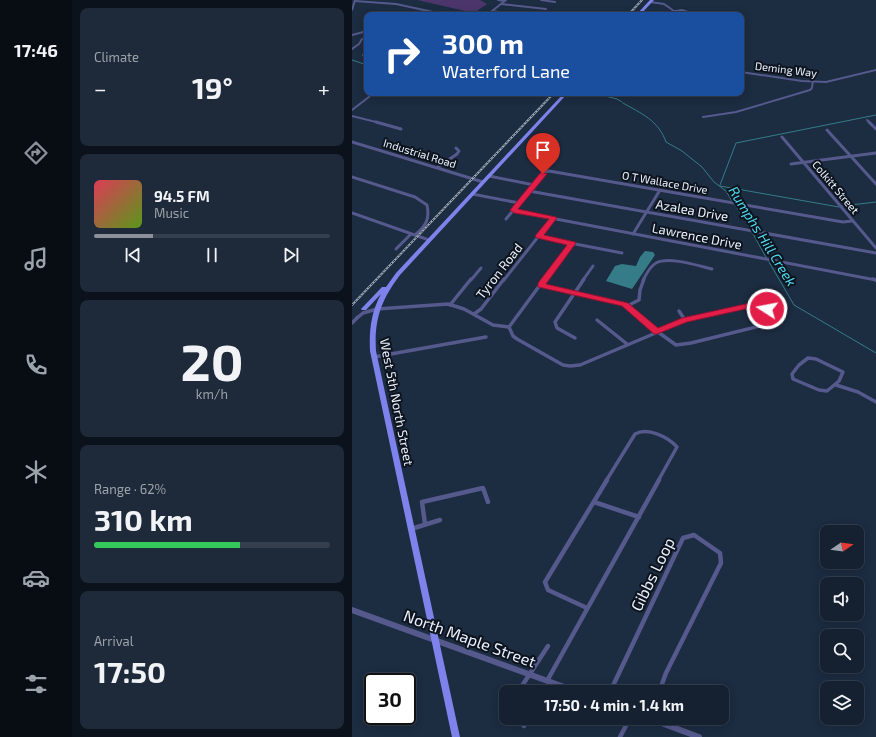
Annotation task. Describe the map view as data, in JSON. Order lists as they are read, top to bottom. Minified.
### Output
{"streets":{"main road":["West 5th North Street"],"street":["Deming Way","Industrial Road","O T Wallace Drive","Colkitt Street","Azalea Drive","Lawrence Drive","Tyron Road","Gibbs Loop","North Maple Street"]},"crossings":[["Industrial Road","West 5th North Street"],["O T Wallace Drive","Colkitt Street"],["Lawrence Drive","Tyron Road"],["West 5th North Street","North Maple Street"]],"water":["Rumphs Hill Creek"],"north":"right","page":{"tabs":"17:46","tile":["Climate",["20","km/h"],["Range · 62%","310 km"],["Arrival","17:50"]],"turn":["300 m","Waterford Lane"],"heat":["−","19°","+"],"song":["94.5 FM","Music"],"limit":"30","trip":"17:50 · 4 min · 1.4 km"}}
